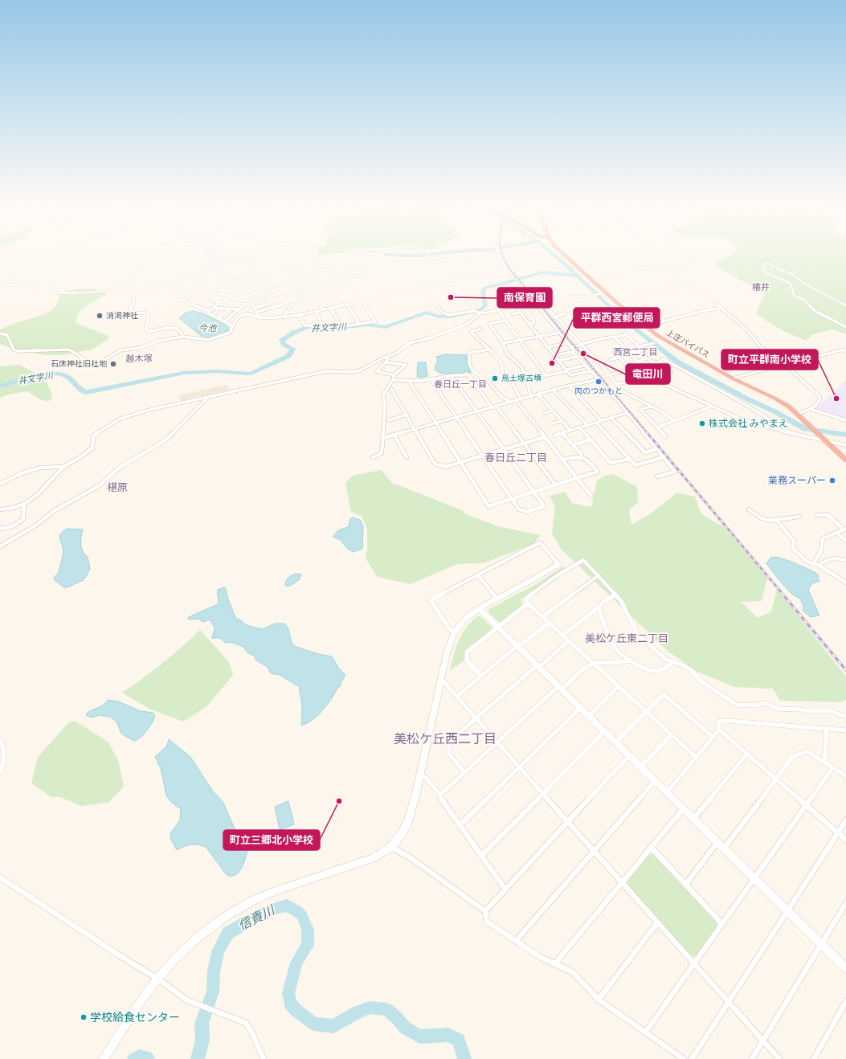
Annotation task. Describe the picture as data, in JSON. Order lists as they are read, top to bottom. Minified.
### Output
{"streets":{"highway":["上庄バイパス"]},"districts":["椿井","西宮二丁目","越木塚","春日丘一丁目","春日丘二丁目","椹原","美松ケ丘東二丁目","美松ケ丘西二丁目"],"water":["今池","井文字川","信貴川"],"places":["南保育園","消渇神社","竜田川","平群西宮郵便局","石床神社旧社地","鳥土塚古墳","肉のつかもと","町立平群南小学校","株式会社 みやまえ","業務スーパー","町立三郷北小学校","学校給食センター"]}
